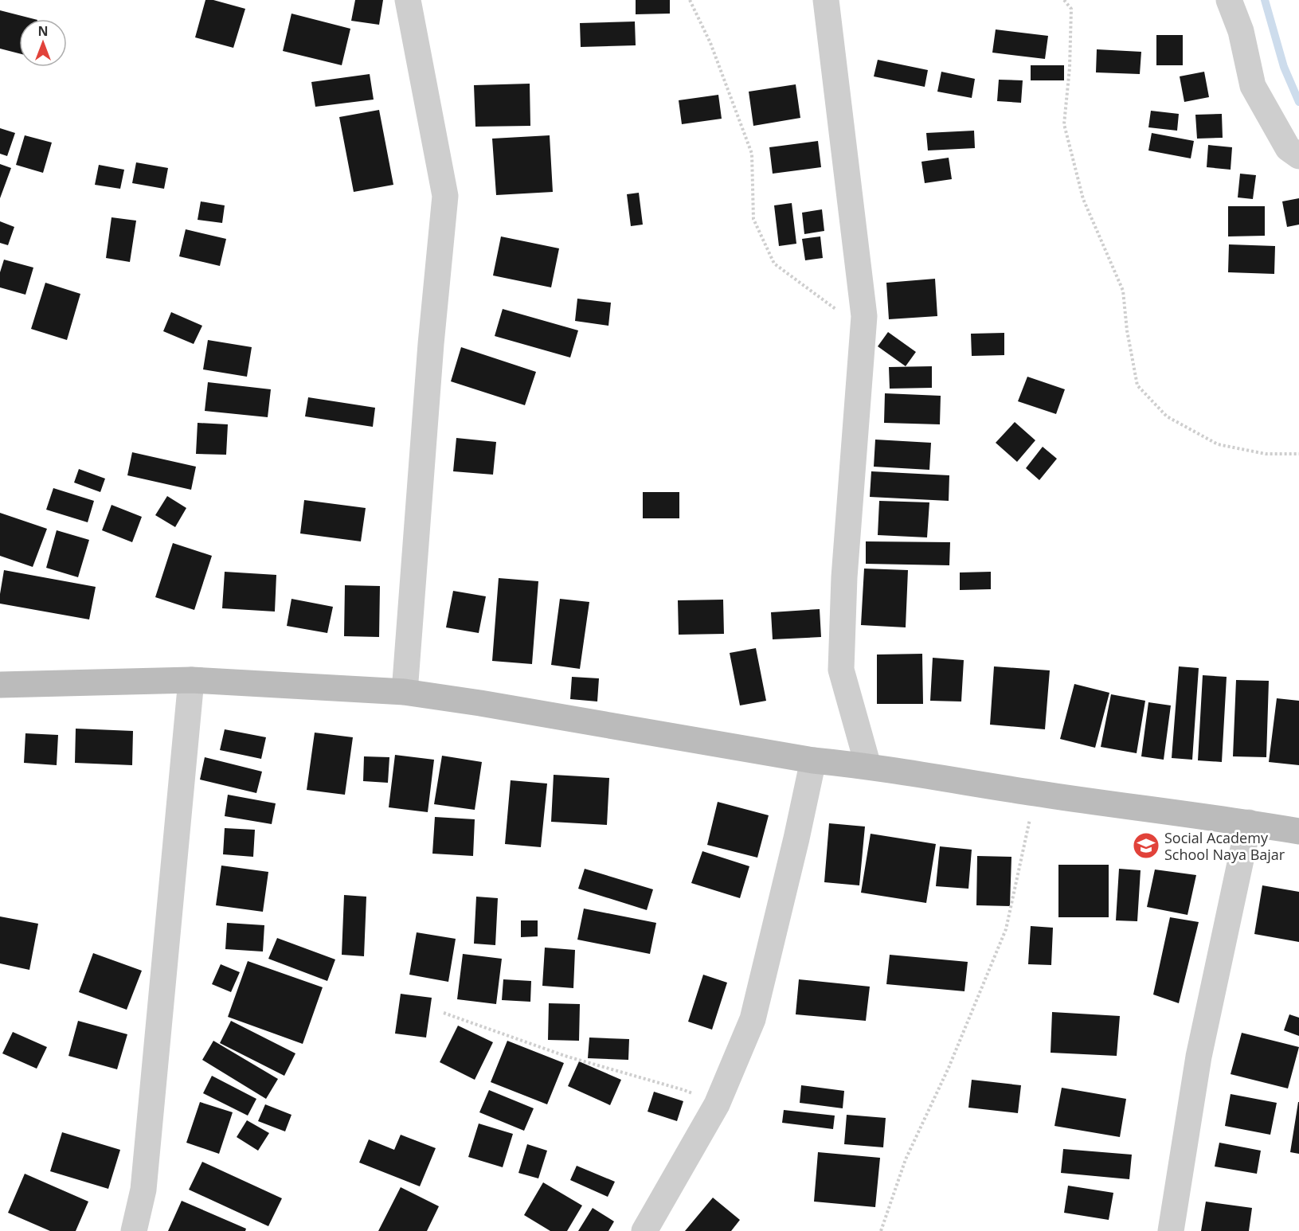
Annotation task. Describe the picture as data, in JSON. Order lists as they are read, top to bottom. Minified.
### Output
{"places":{"school or university":["Social Academy School Naya Bajar"]},"north":"top"}
